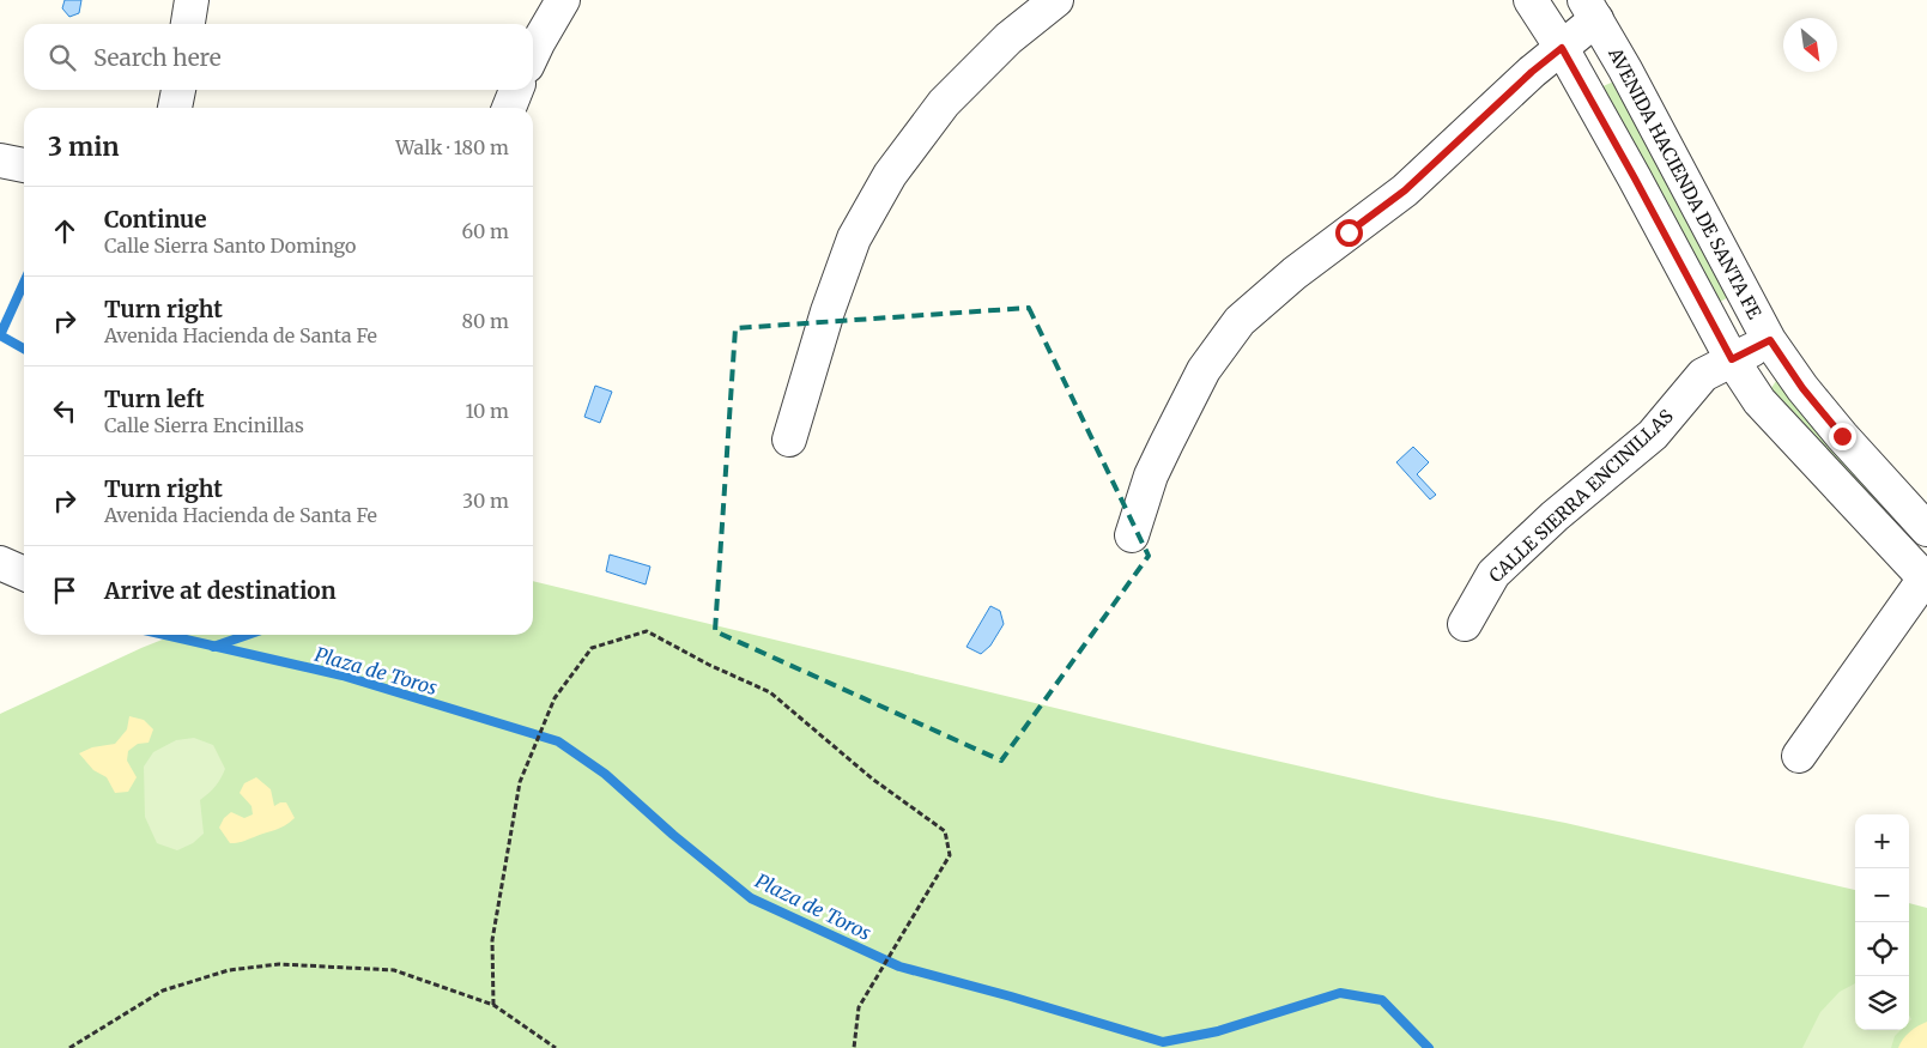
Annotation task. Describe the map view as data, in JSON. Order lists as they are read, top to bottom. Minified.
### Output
{"streets":{"street":["AVENIDA HACIENDA DE SANTA FE","CALLE SIERRA ENCINILLAS"]},"crossings":[["AVENIDA HACIENDA DE SANTA FE","CALLE SIERRA ENCINILLAS"]],"water":["Plaza de Toros"],"north":"bottom right","page":{"search":"Search here","heading":["3 min","Walk · 180 m"],"list":[["Continue","Calle Sierra Santo Domingo","60 m"],["Turn right","Avenida Hacienda de Santa Fe","80 m"],["Turn left","Calle Sierra Encinillas","10 m"],["Turn right","Avenida Hacienda de Santa Fe","30 m"],"Arrive at destination"],"map_buttons":["+","−"]}}
